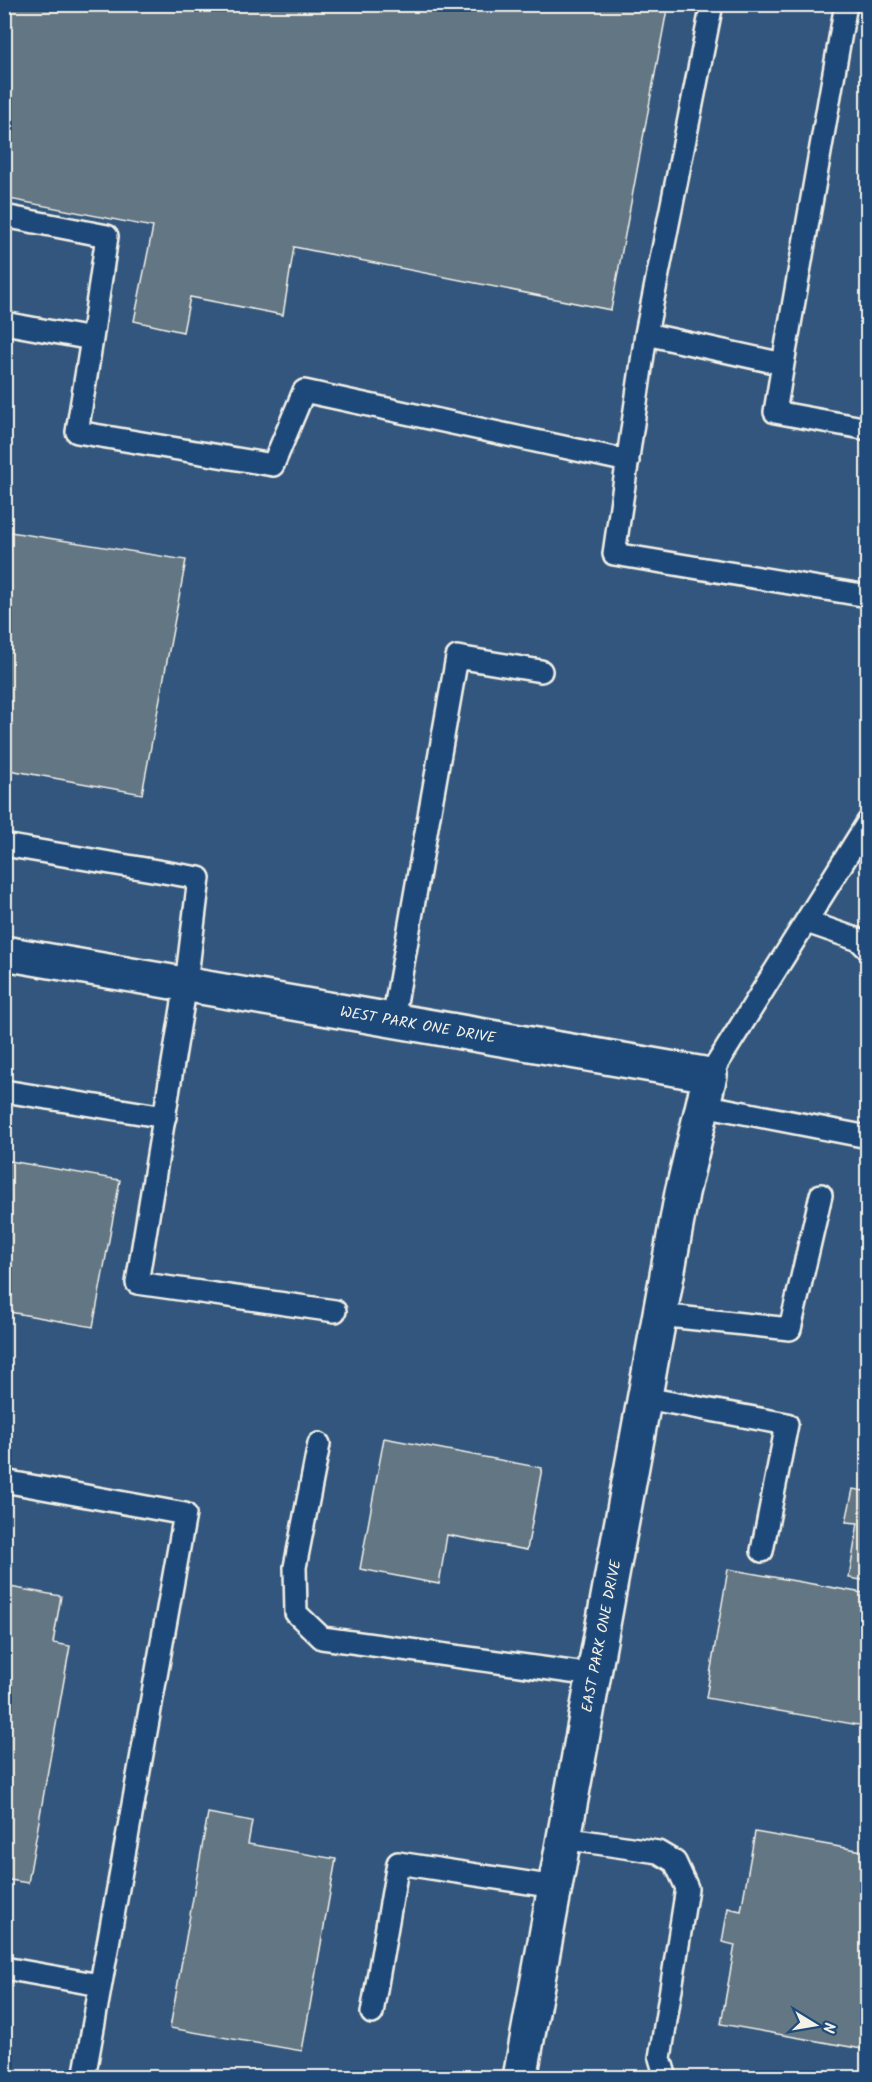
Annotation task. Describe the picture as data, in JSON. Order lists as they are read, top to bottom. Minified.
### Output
{"streets":{"street":["WEST PARK ONE DRIVE","EAST PARK ONE DRIVE"]},"crossings":[["WEST PARK ONE DRIVE","EAST PARK ONE DRIVE"]],"north":"right"}
